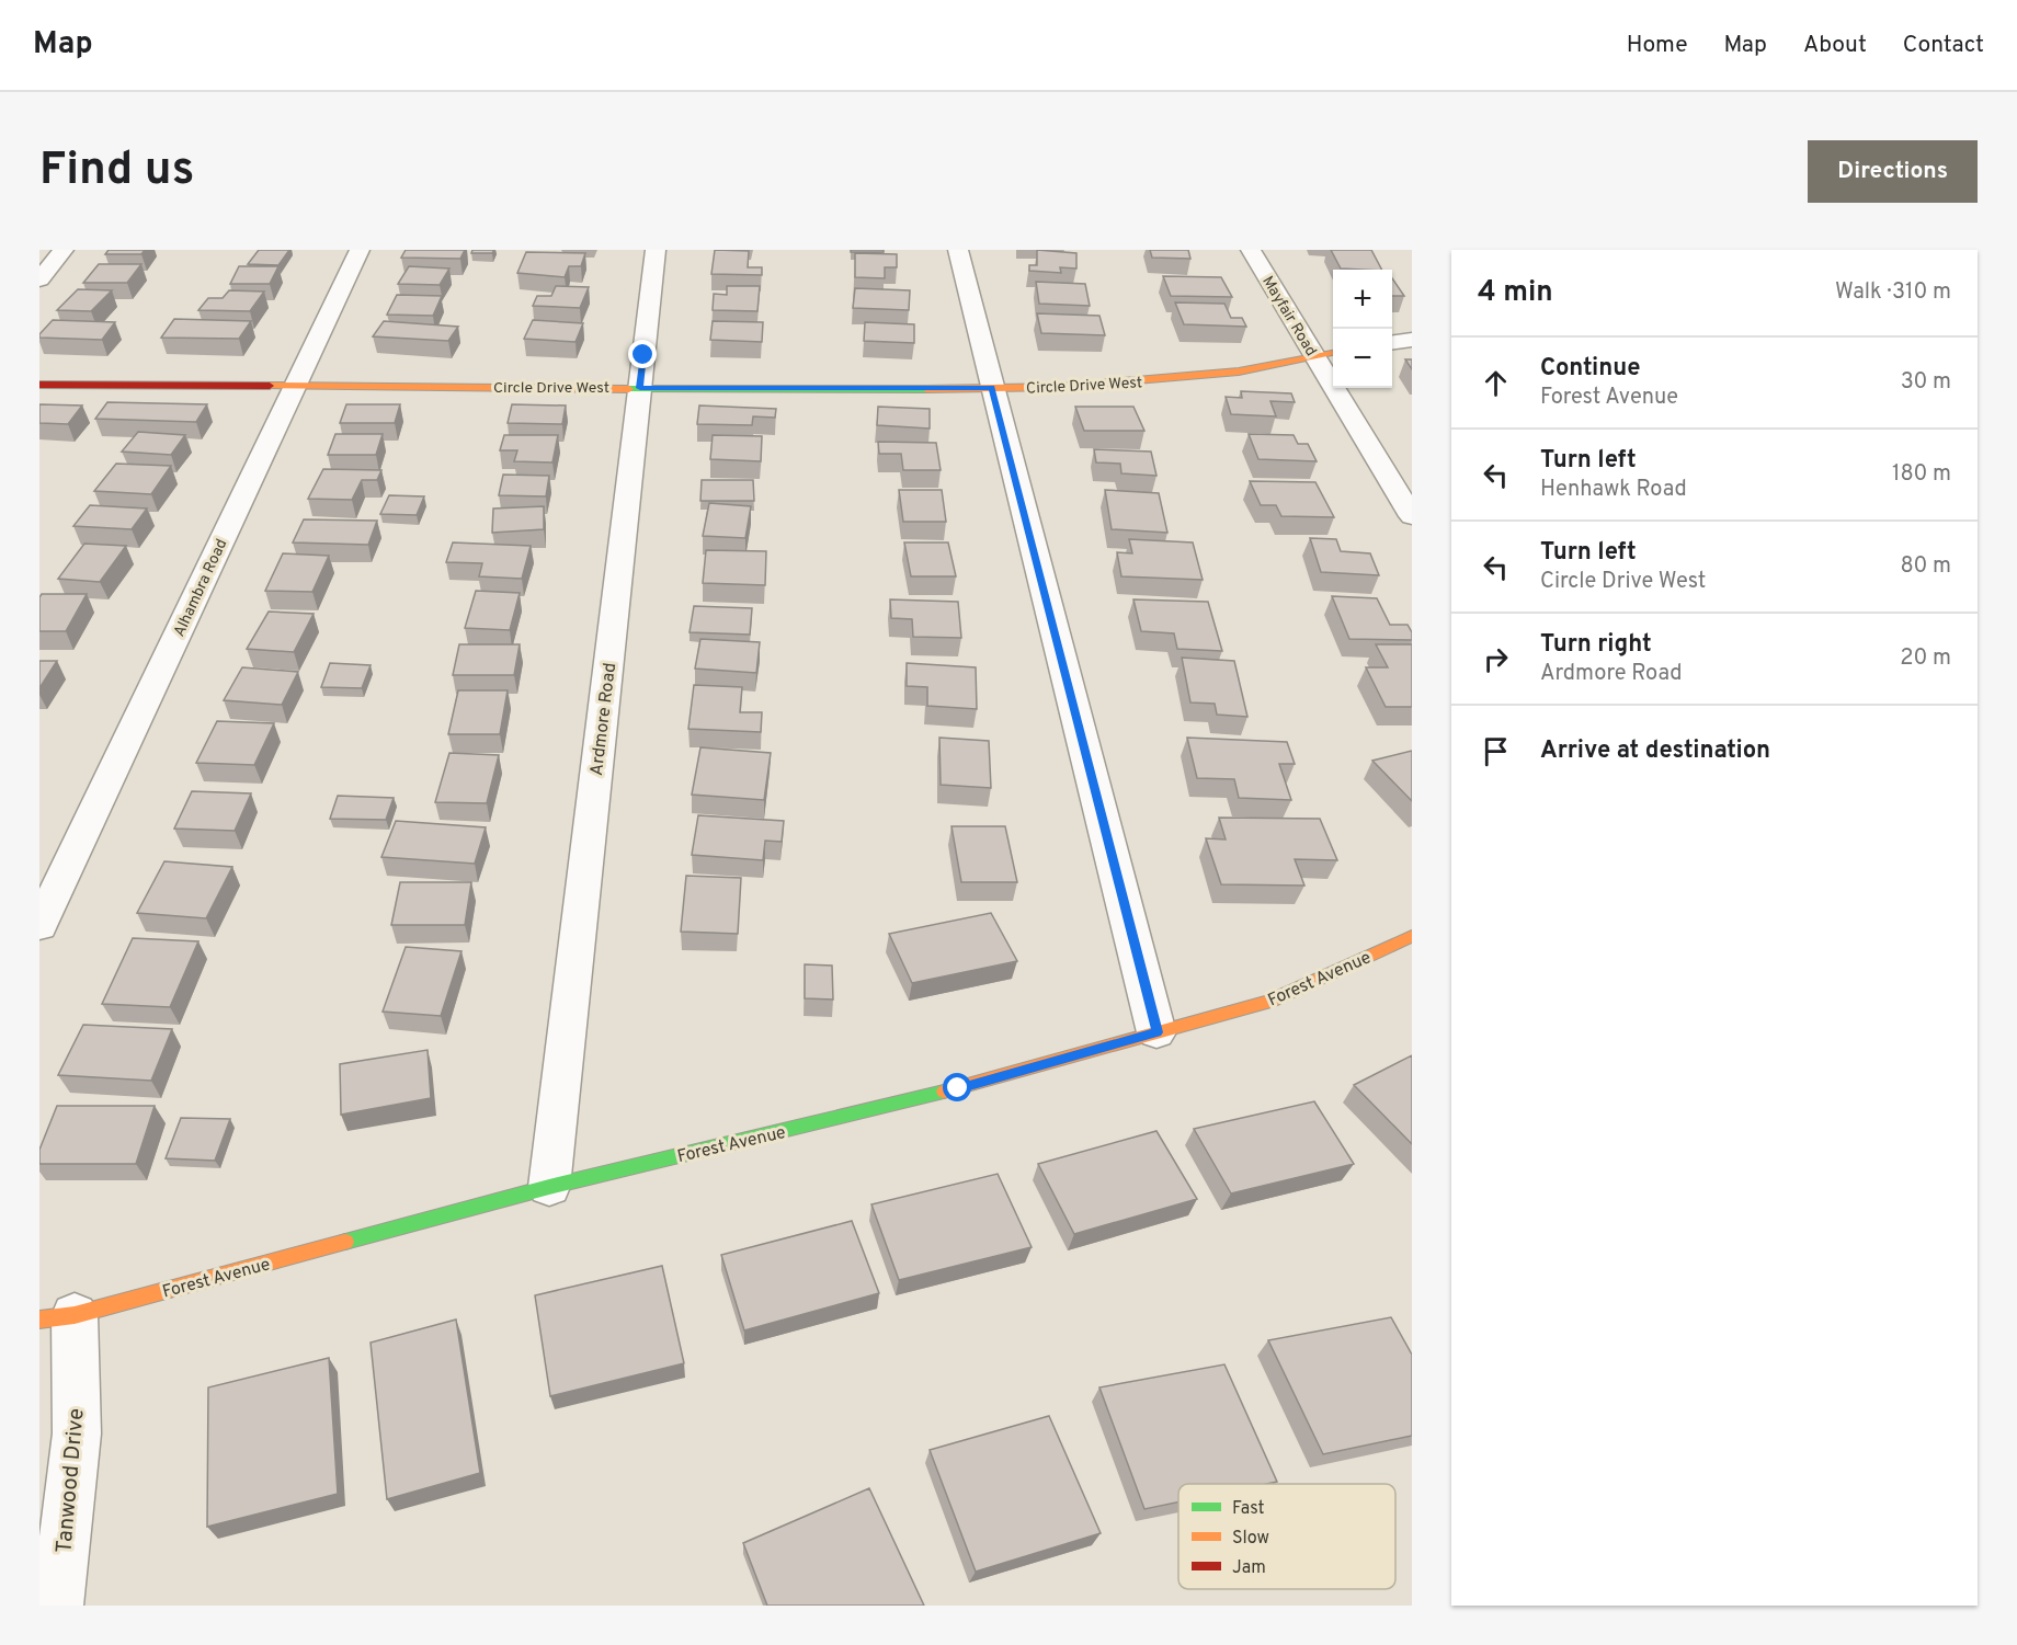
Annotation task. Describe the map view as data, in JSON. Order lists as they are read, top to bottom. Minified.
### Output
{"streets":{"street":["Mayfair Road","Circle Drive West","Alhambra Road","Ardmore Road","Forest Avenue","Tanwood Drive"]},"crossings":[["Mayfair Road","Circle Drive West"],["Circle Drive West","Alhambra Road"],["Circle Drive West","Ardmore Road"],["Ardmore Road","Forest Avenue"],["Forest Avenue","Tanwood Drive"]],"legend":["Fast","Slow","Jam"],"page":{"header":"Map","nav":["Home","Map","About","Contact"],"buttons":"Directions","title":"Find us","heading":["4 min","Walk · 310 m"],"map_buttons":["+","−"],"list":[["Continue","Forest Avenue","30 m"],["Turn left","Henhawk Road","180 m"],["Turn left","Circle Drive West","80 m"],["Turn right","Ardmore Road","20 m"],"Arrive at destination"]}}
